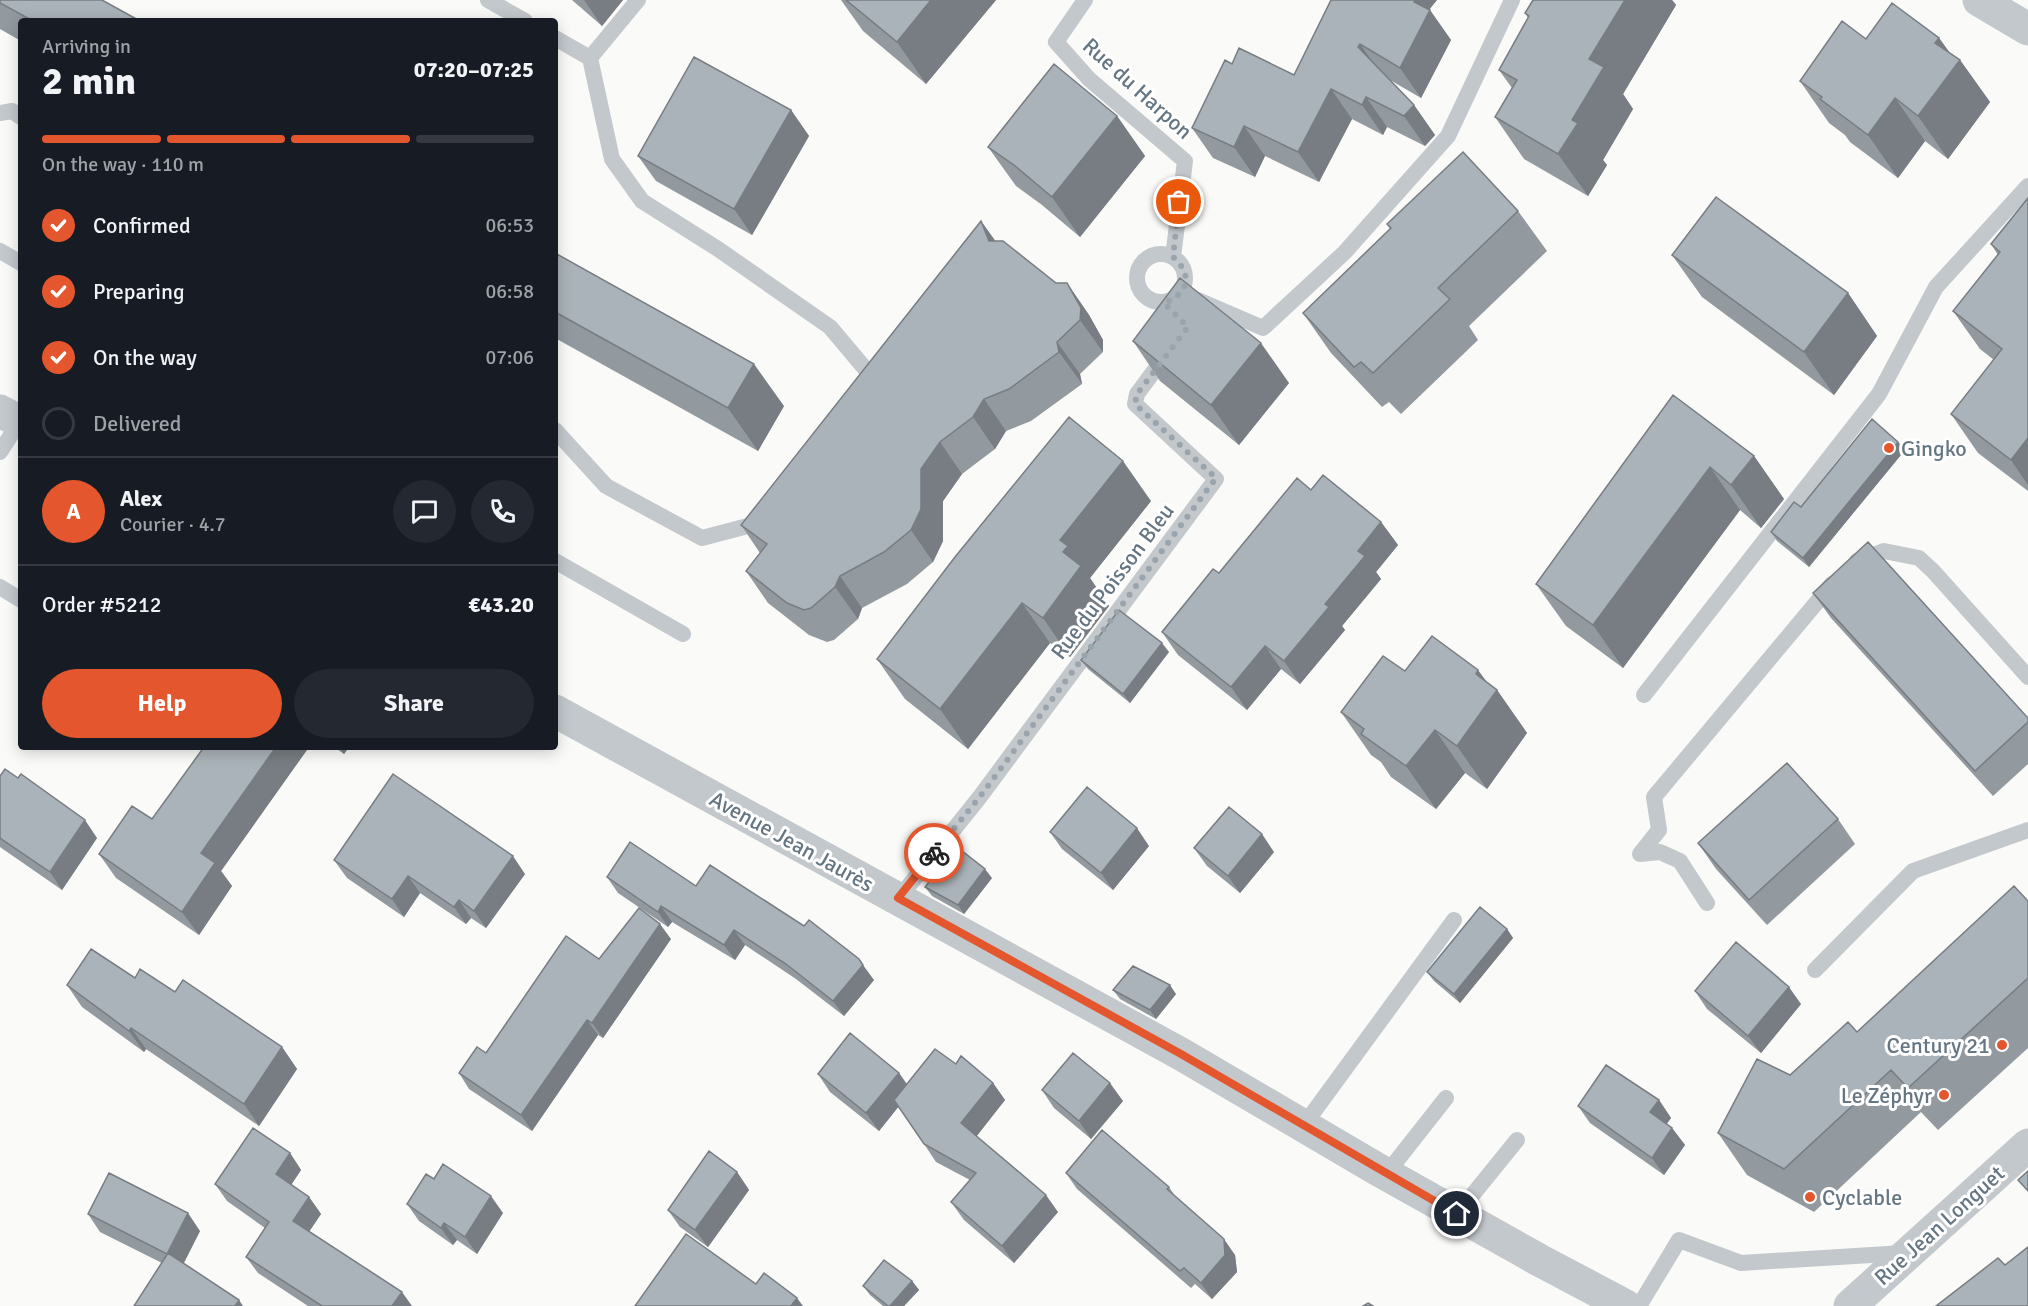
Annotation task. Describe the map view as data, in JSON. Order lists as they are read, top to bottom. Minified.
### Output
{"streets":{"street":["Avenue Jean Jaurès","Rue Jean Longuet"],"lane":["Rue du Harpon","Rue du Poisson Bleu"]},"crossings":[["Rue du Poisson Bleu","Avenue Jean Jaurès"]],"places":["Gingko","Century 21","Le Zéphyr","Cyclable"],"page":{"heading":["2 min","Arriving in","07:20–07:25"],"panel":["Alex","Courier · 4.7","Order #5212","€43.20"],"bar":"On the way · 110 m","list":[["Confirmed","06:53"],["Preparing","06:58"],["On the way","07:06"],"Delivered"],"round":"A","buttons":["Help","Share"]}}
